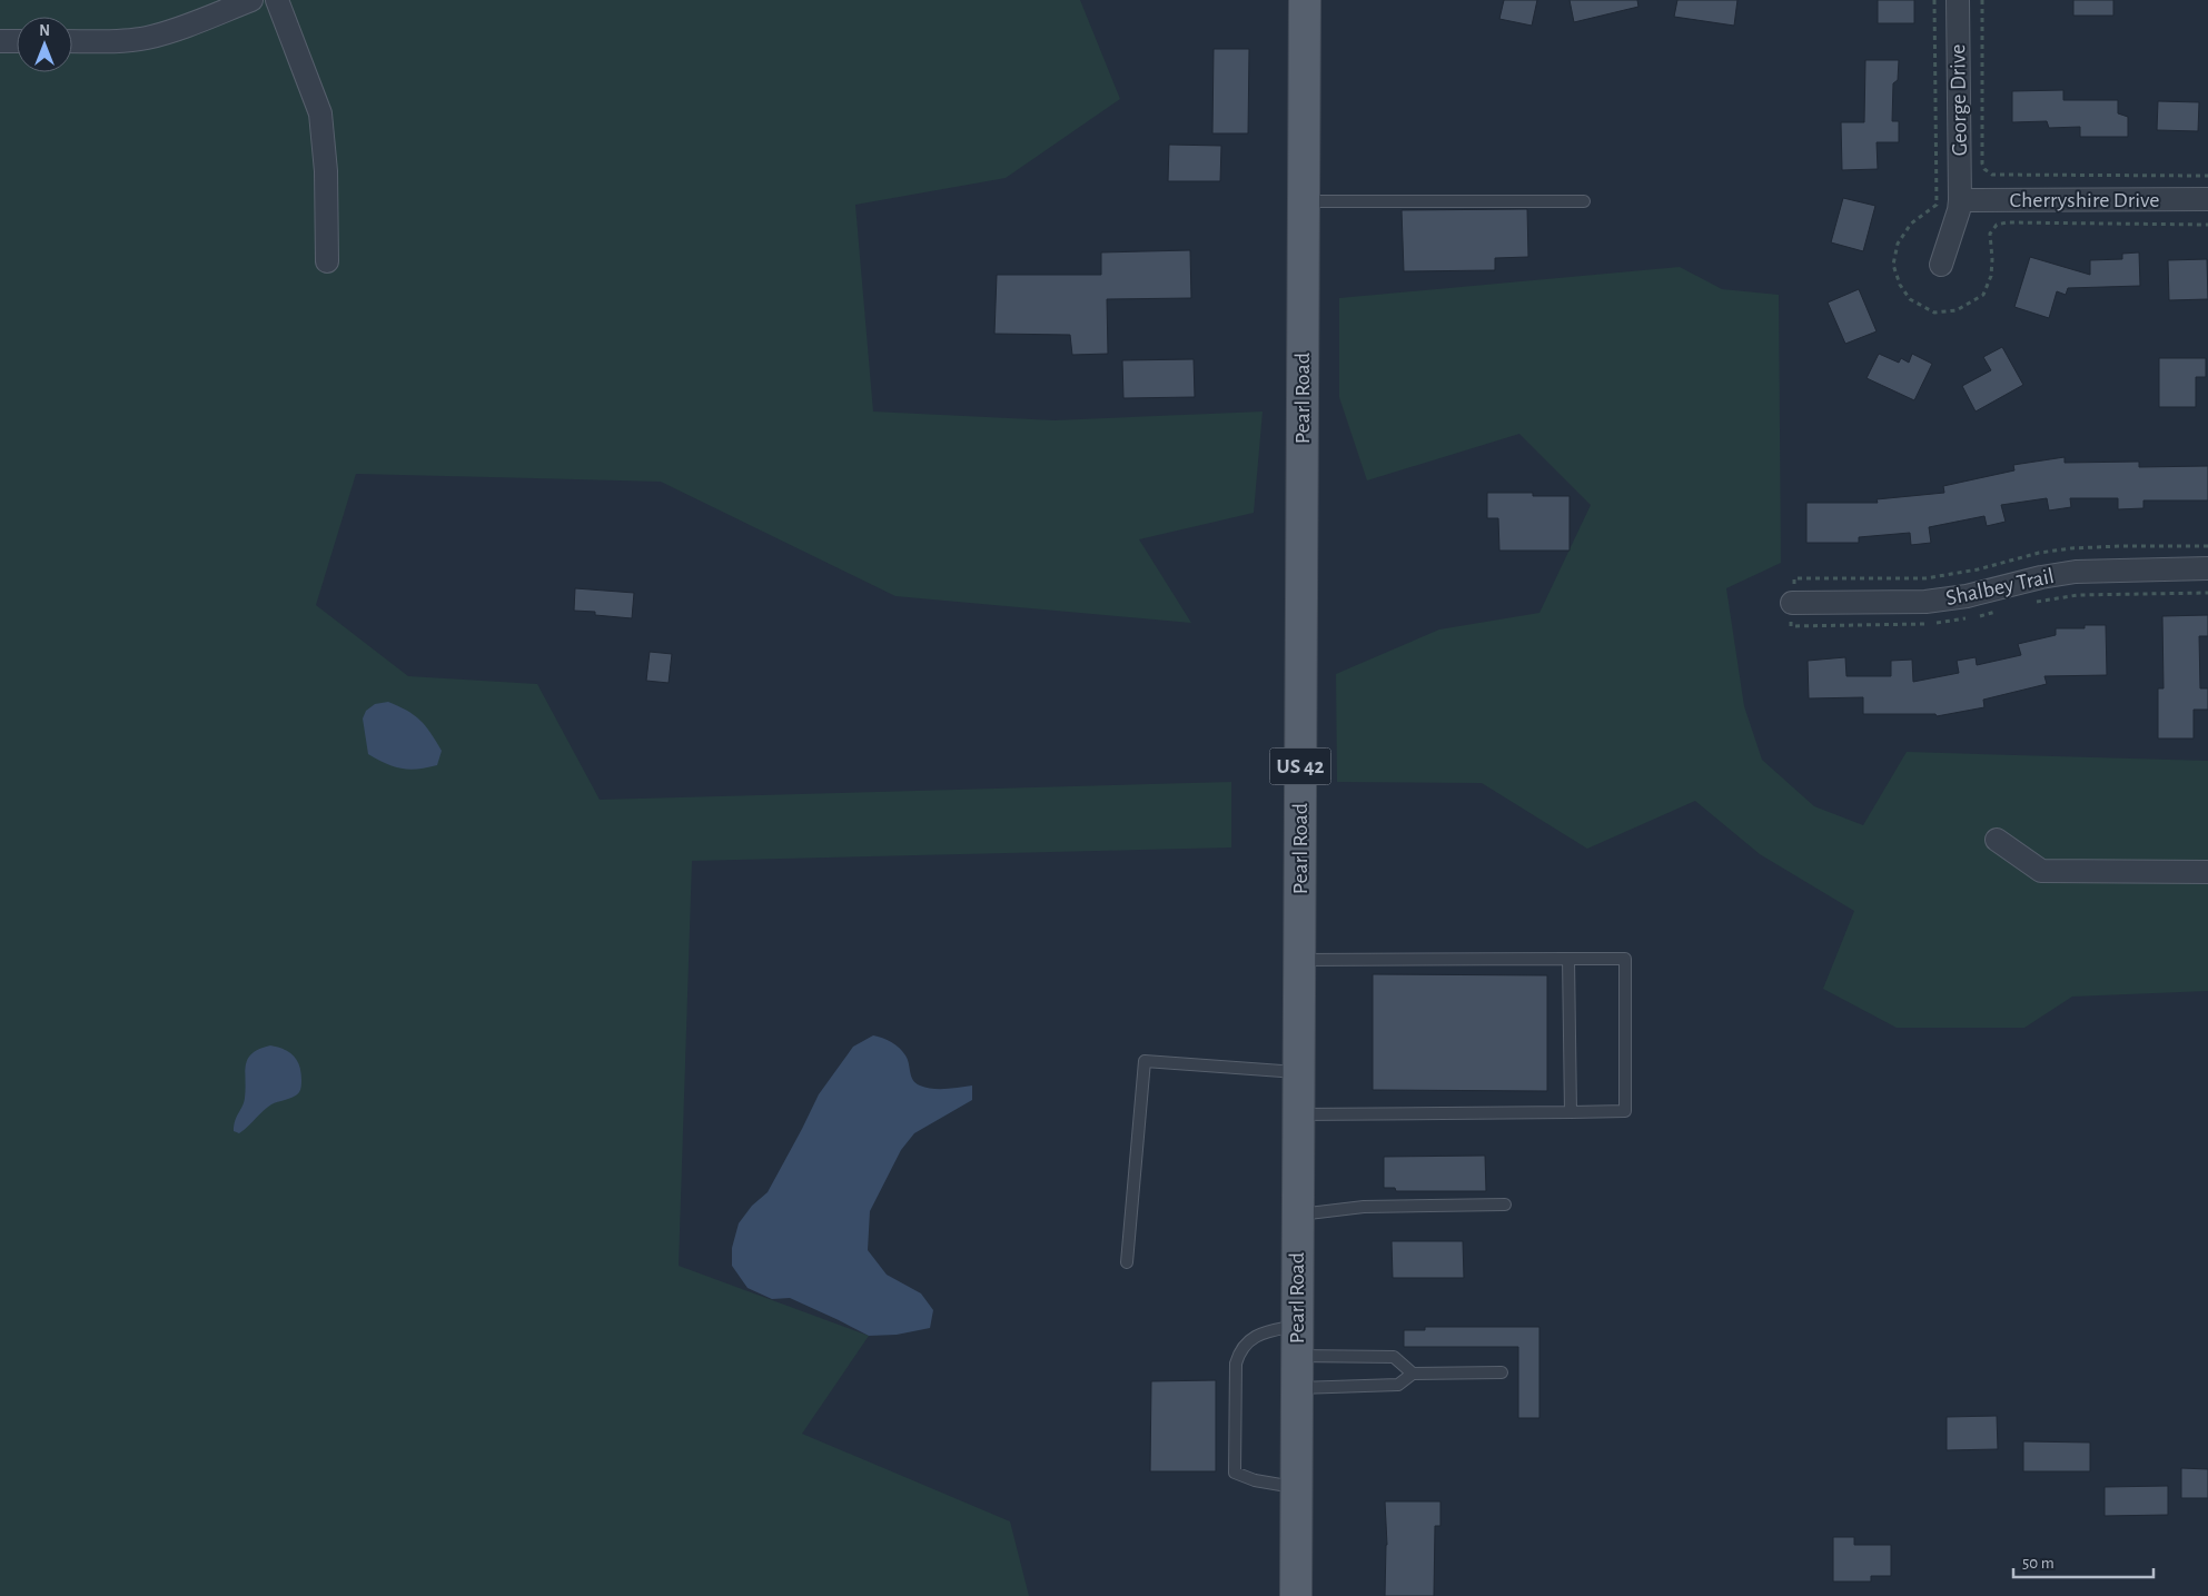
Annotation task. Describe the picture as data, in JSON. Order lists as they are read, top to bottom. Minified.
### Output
{"streets":{"main road":["Pearl Road","US 42"],"street":["George Drive","Cherryshire Drive","Shalbey Trail"]},"crossings":[["George Drive","Cherryshire Drive"]],"scale_bar":"50 m","north":"top"}
